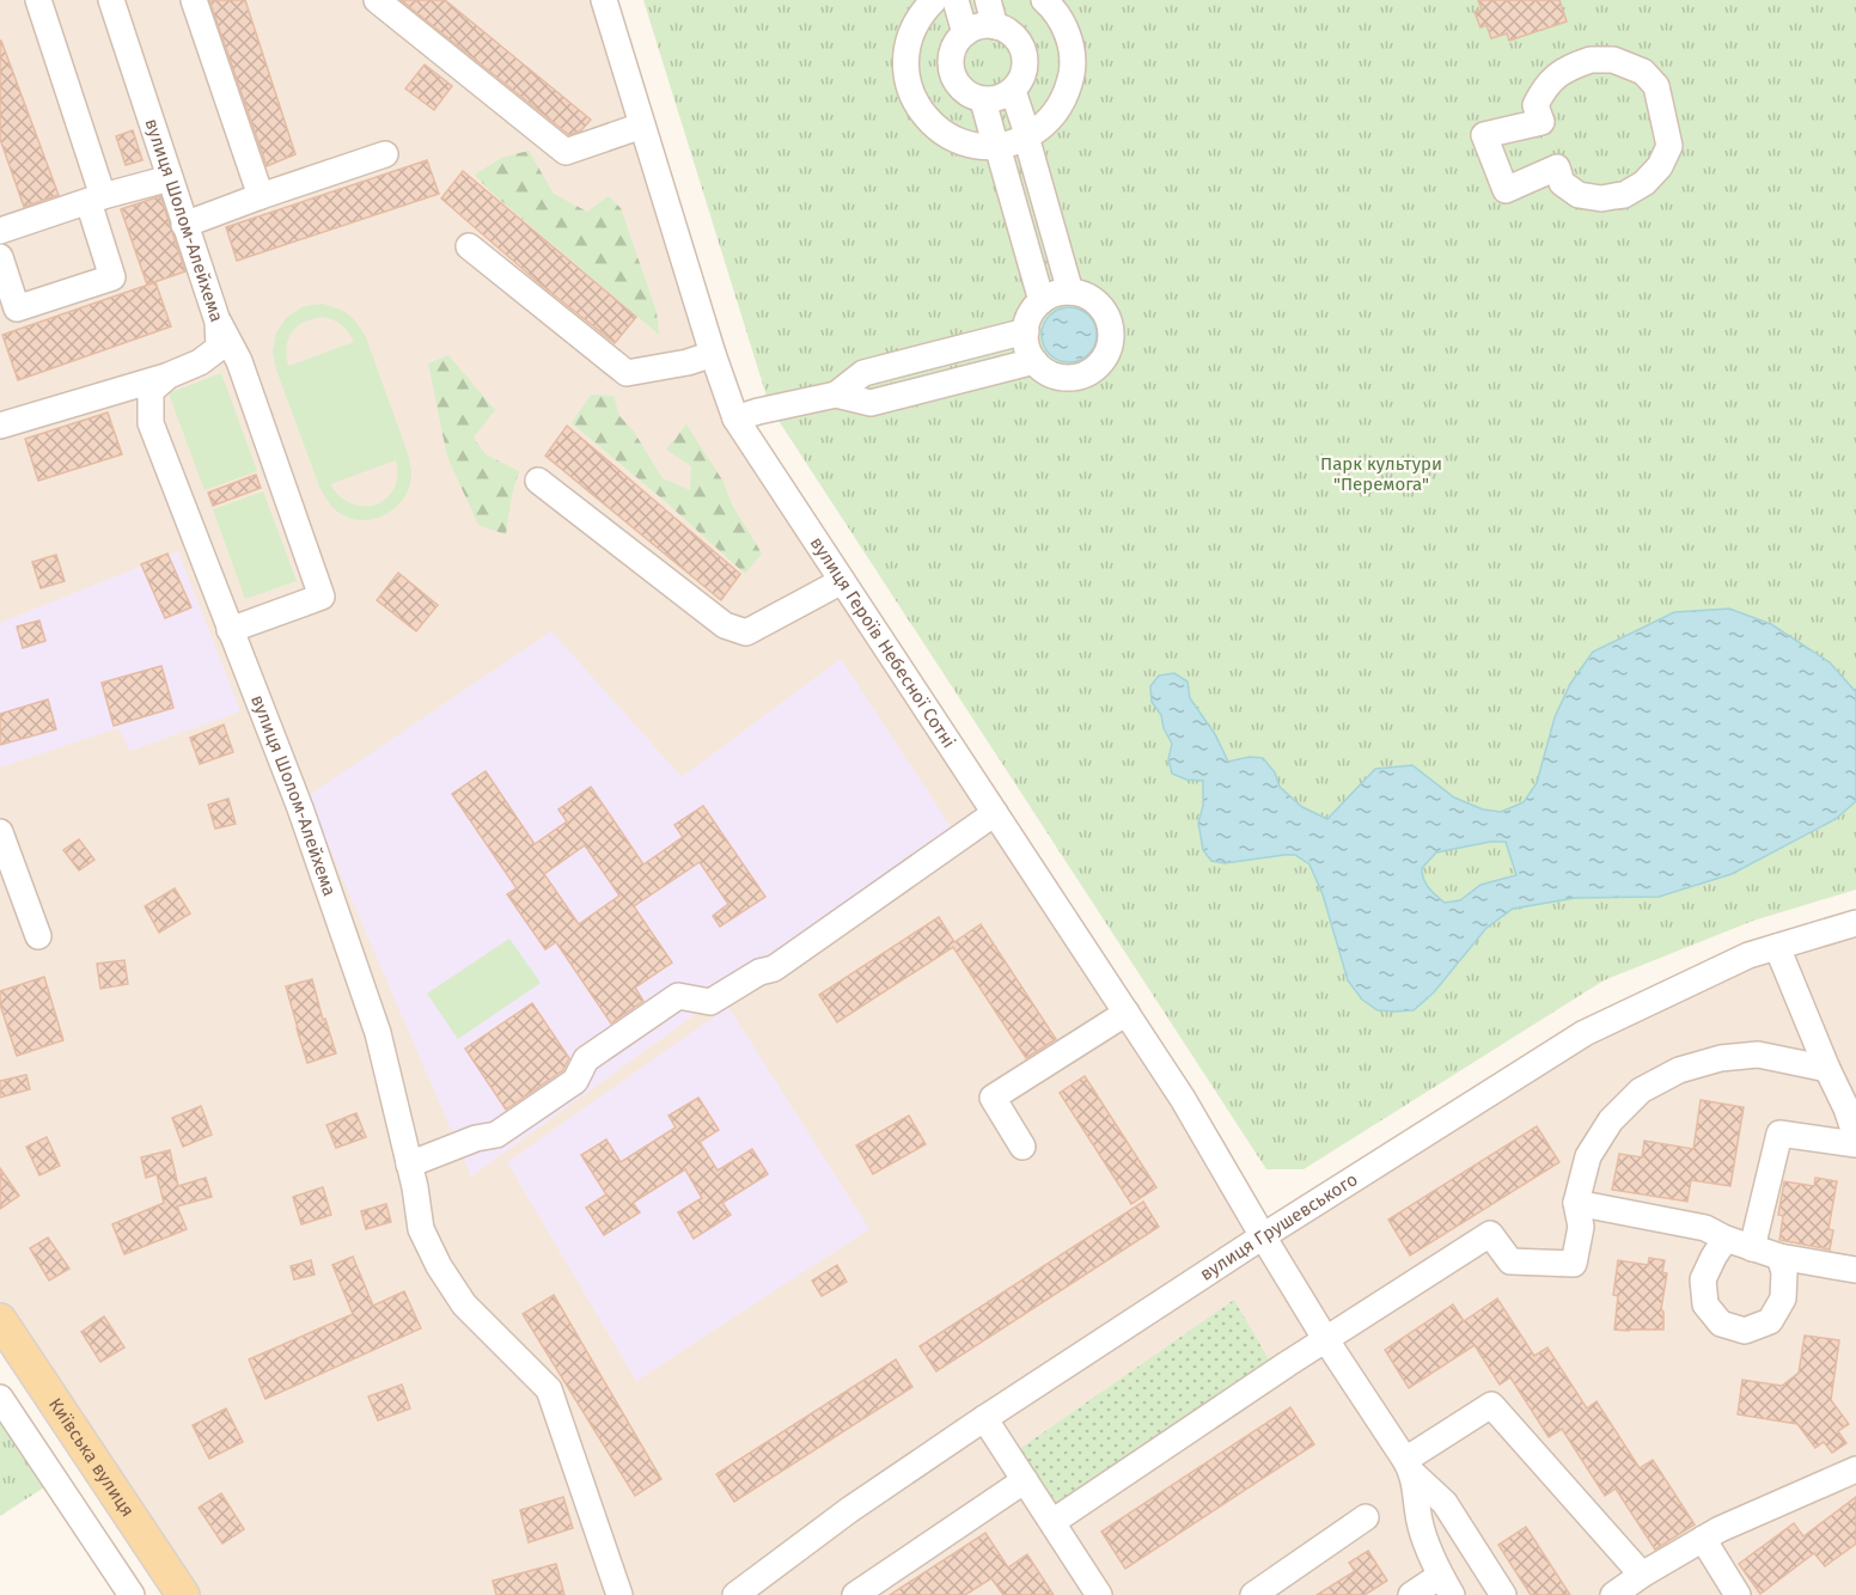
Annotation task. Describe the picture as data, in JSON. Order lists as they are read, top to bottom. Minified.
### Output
{"streets":{"main road":["Київська вулиця"],"street":["вулиця Шолом-Алейхема","вулиця Героїв Небесної Сотні","вулиця Грушевського"]},"crossings":[["вулиця Героїв Небесної Сотні","вулиця Грушевського"]],"parks":["Парк культури \"Перемога\""]}
